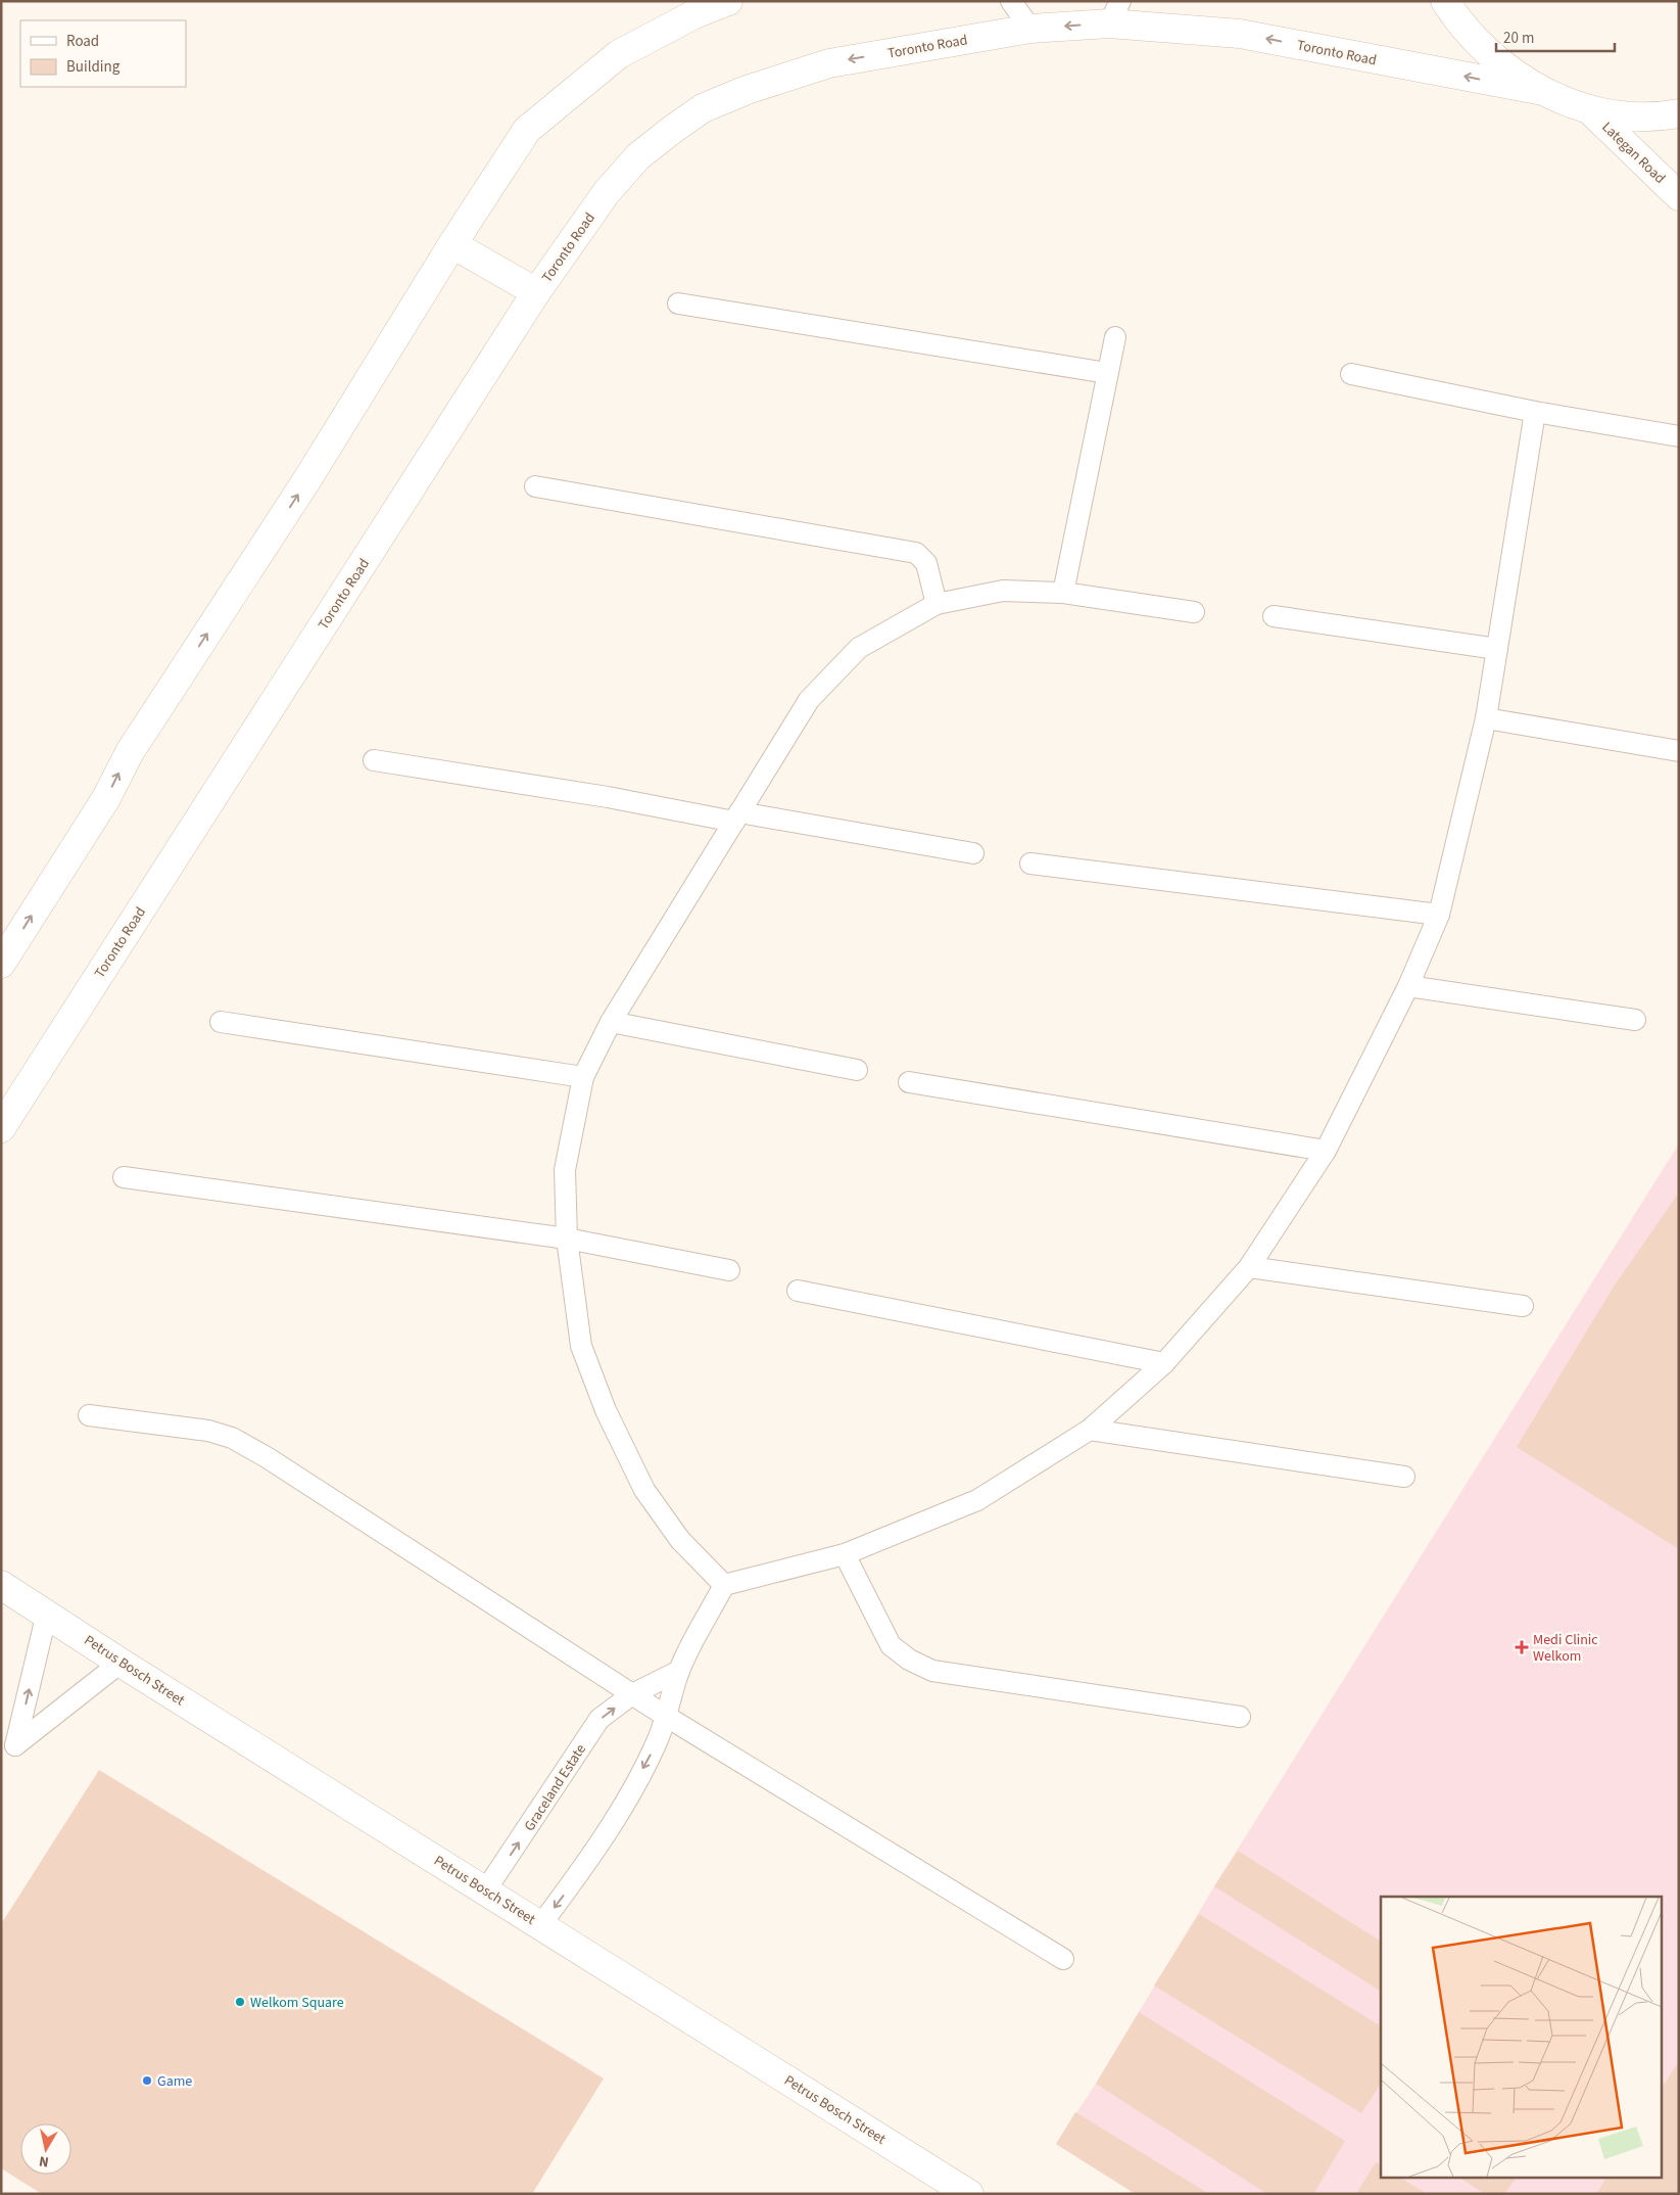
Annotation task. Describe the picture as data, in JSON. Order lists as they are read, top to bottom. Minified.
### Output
{"streets":{"street":["Toronto Road","Lategan Road","Petrus Bosch Street"],"lane":["Graceland Estate"]},"crossings":[["Petrus Bosch Street","Graceland Estate"]],"one_way":["Toronto Road"],"places":{"health":["Medi Clinic Welkom"],"other":["Welkom Square","Game"]},"legend":["Road","Building"],"scale_bar":"20 m","north":"bottom"}
